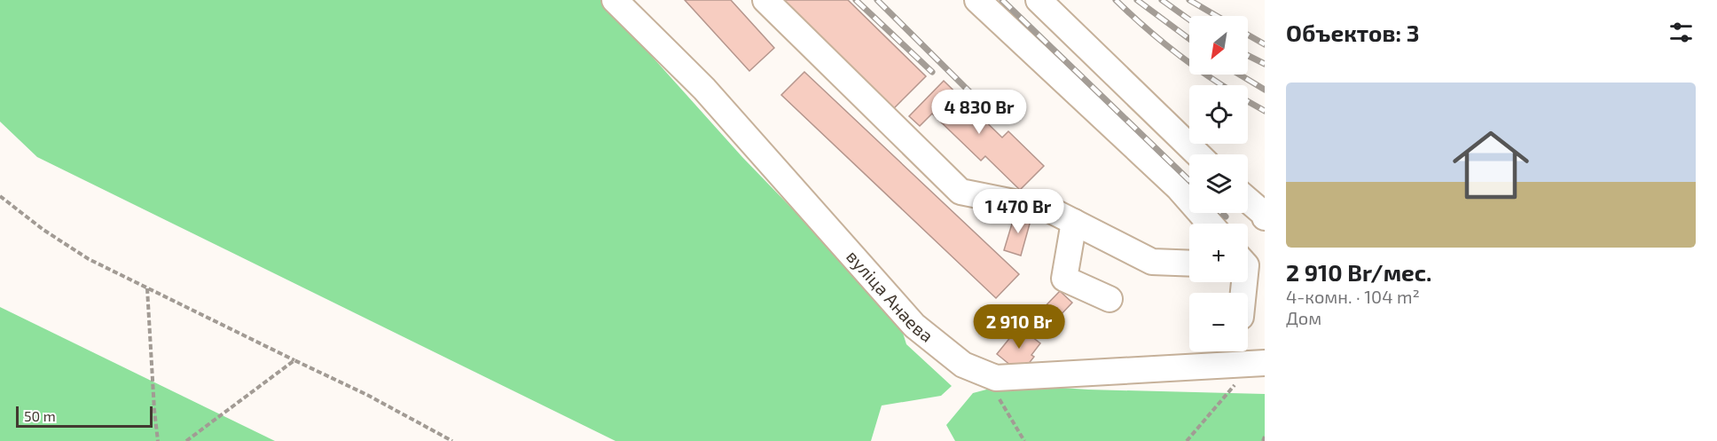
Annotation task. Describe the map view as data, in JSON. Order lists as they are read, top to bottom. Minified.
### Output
{"streets":{"lane":["вуліца Анаева"]},"scale_bar":"50 m","north":"bottom left","page":{"heading":"Объектов: 3","map_buttons":["+","−"],"list":[{"name":"2 910 Br/мес.","note":"4-комн. · 104 m² · Дом"}],"price":["4 830 Br","1 470 Br","2 910 Br"],"scale":"50 m"}}
